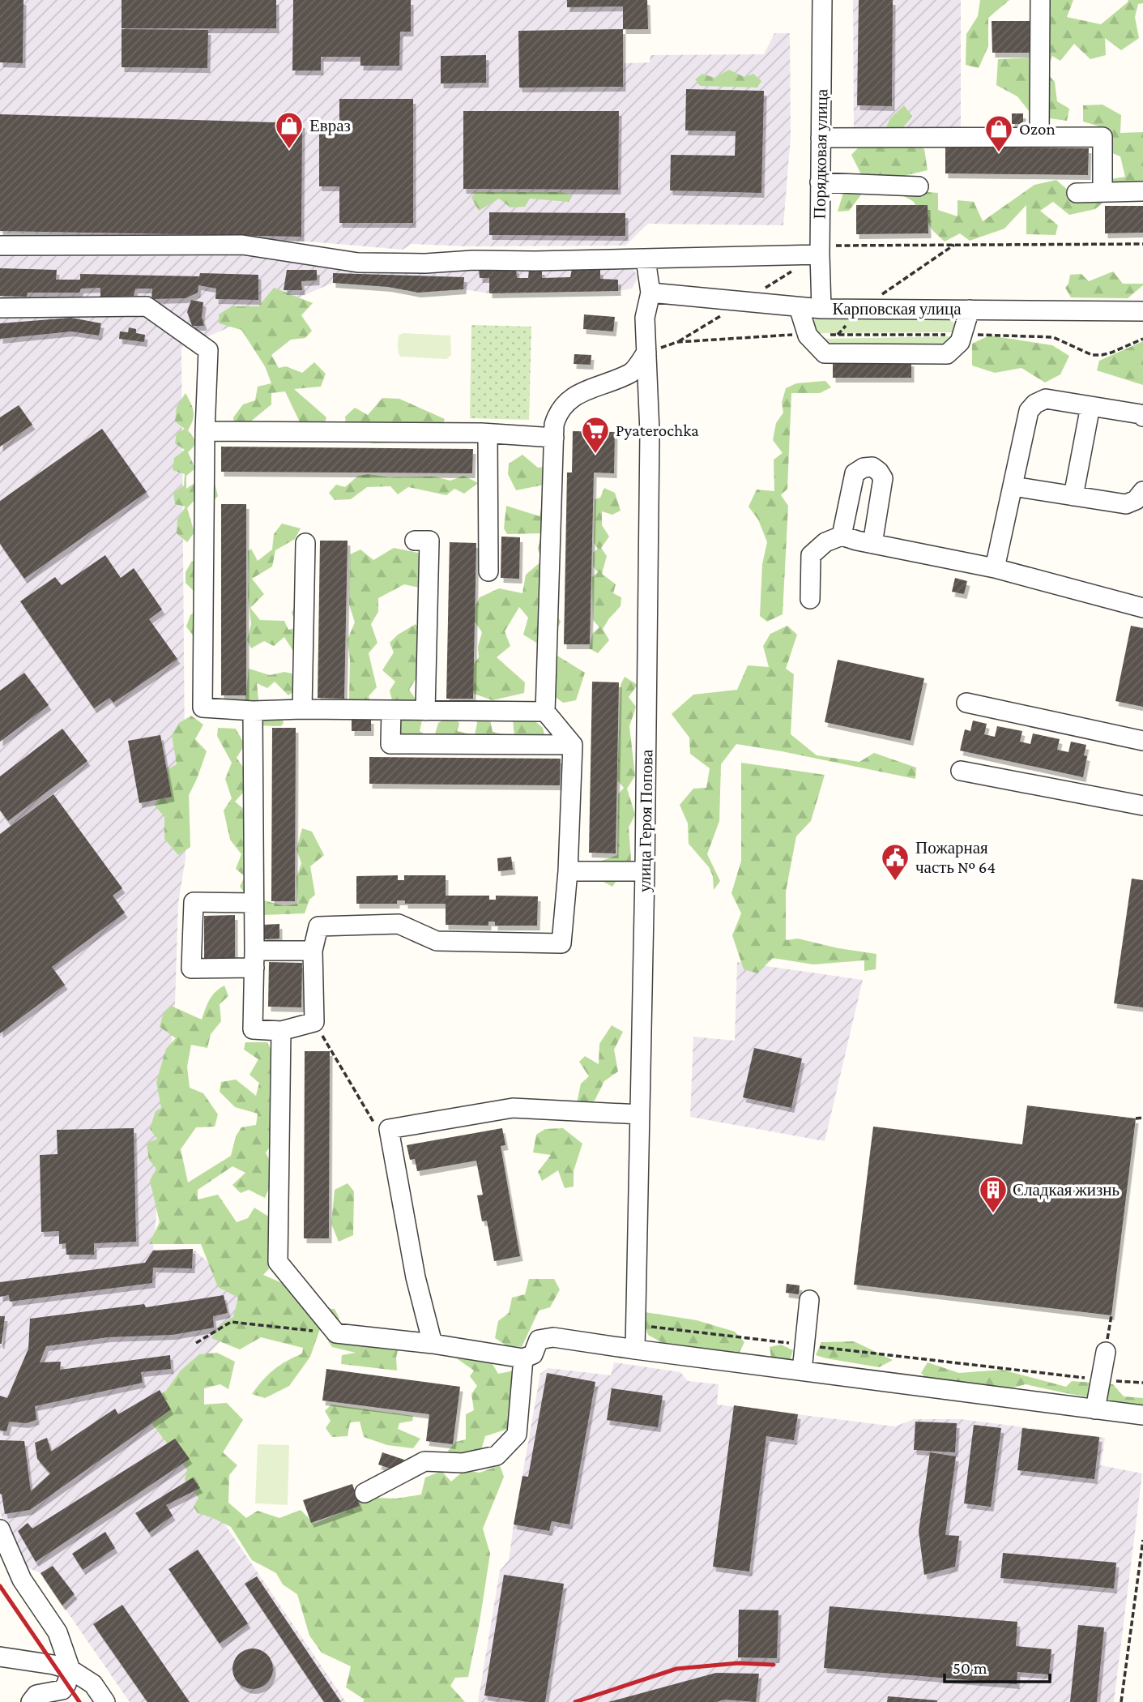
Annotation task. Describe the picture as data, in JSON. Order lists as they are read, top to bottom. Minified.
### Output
{"streets":{"street":["Порядковая улица","Карповская улица","улица Героя Попова"]},"crossings":[["Порядковая улица","Карповская улица"],["Карповская улица","улица Героя Попова"]],"places":{"shop":["Евраз","Ozon"],"supermarket":["Pyaterochka"],"public building":["Пожарная часть № 64"],"building":["Сладкая жизнь"]},"scale_bar":"50 m"}
